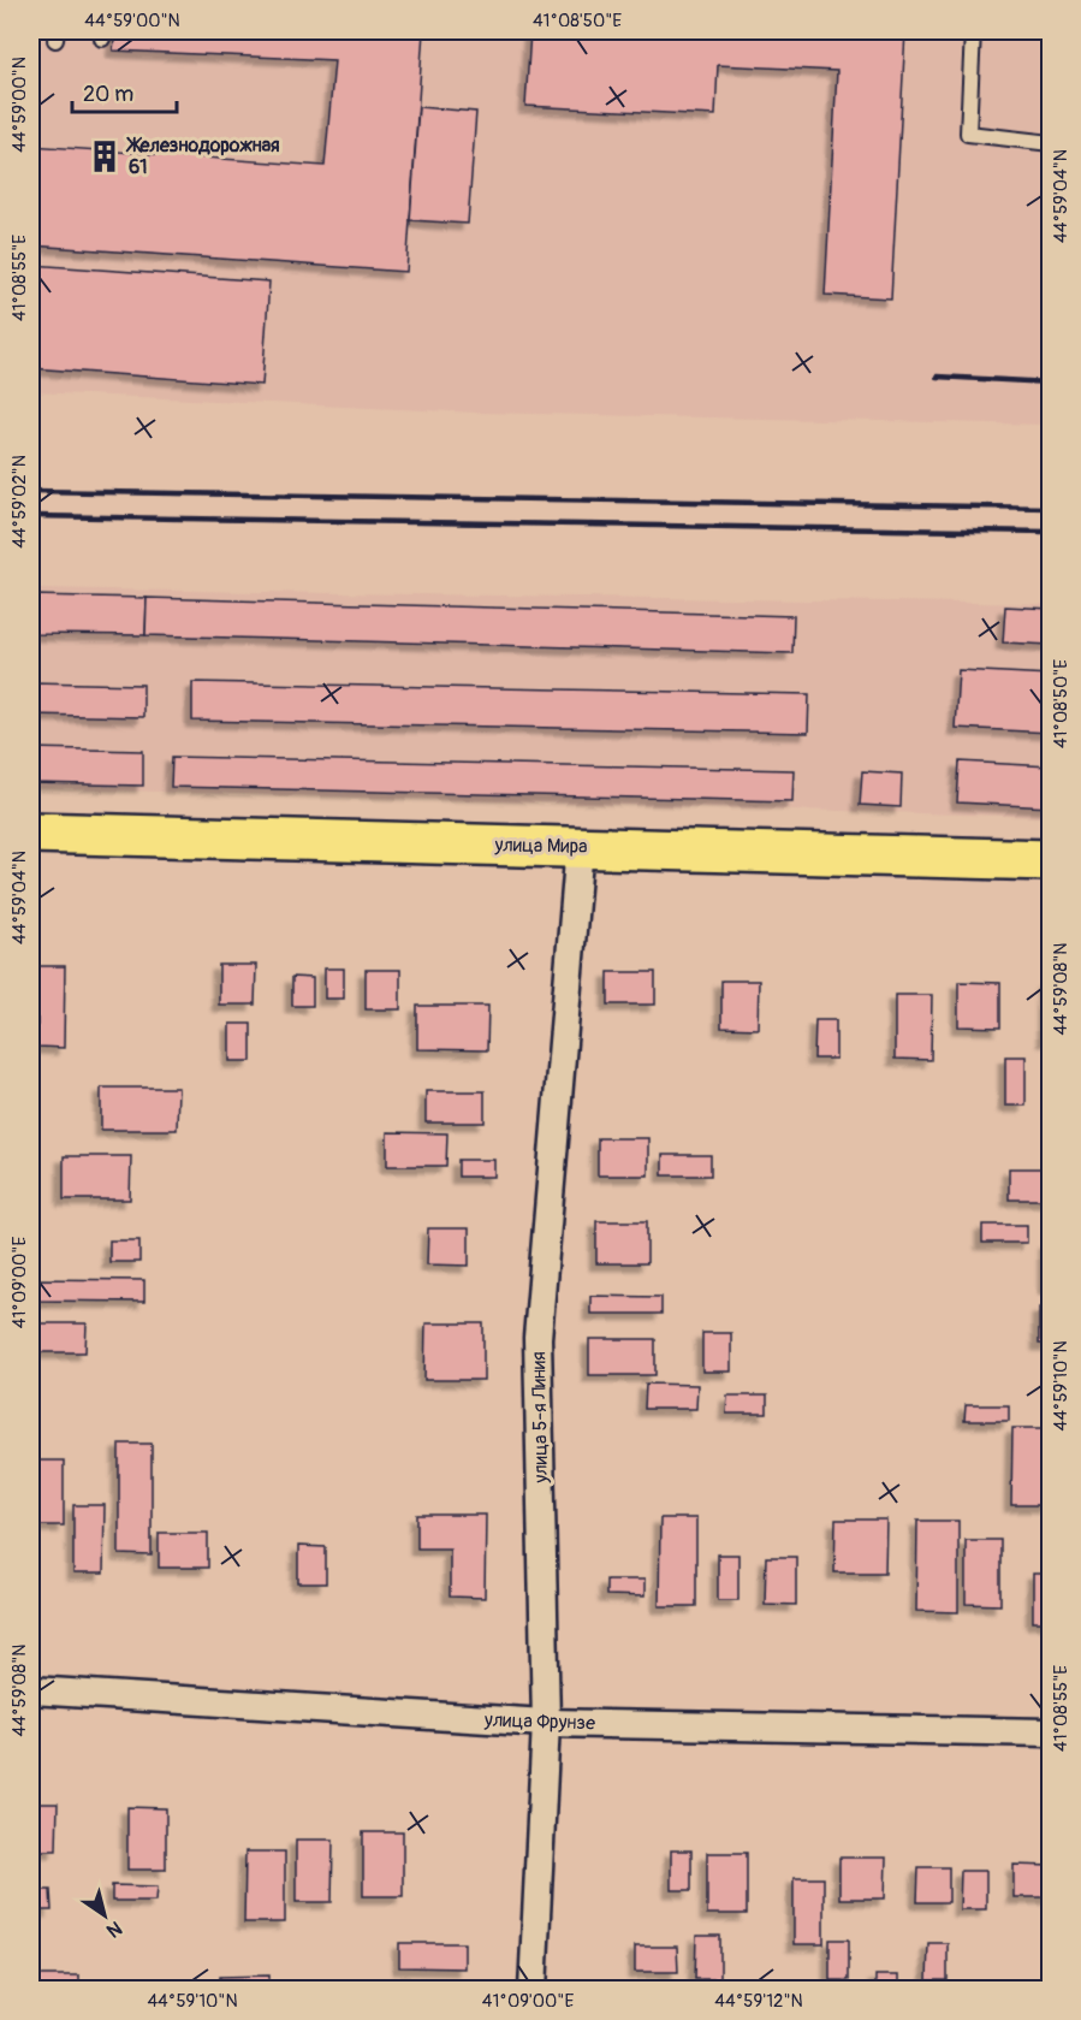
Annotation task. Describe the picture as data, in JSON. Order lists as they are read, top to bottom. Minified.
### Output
{"streets":{"main road":["улица Мира"],"street":["улица 5-я Линия","улица Фрунзе"]},"crossings":[["улица Мира","улица 5-я Линия"],["улица 5-я Линия","улица Фрунзе"]],"places":{"building":["Железнодорожная 61"]},"scale_bar":"20 m","north":"bottom right","coordinates":["44°59'00\"N","41°08'50\"E","44°59'04\"N","41°08'55\"E","44°59'02\"N","44°59'08\"N","41°09'00\"E","44°59'10\"N","44°59'12\"N"]}
